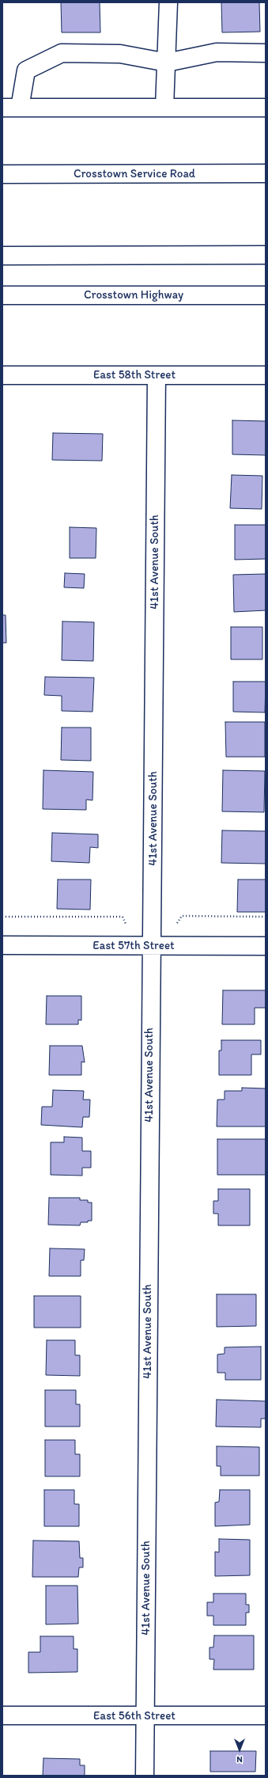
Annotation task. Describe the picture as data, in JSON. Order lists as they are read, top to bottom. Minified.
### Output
{"streets":{"main road":["Crosstown Service Road","Crosstown Highway","East 58th Street","41st Avenue South","East 57th Street","East 56th Street"]},"crossings":[["East 58th Street","41st Avenue South"],["41st Avenue South","East 57th Street"],["41st Avenue South","East 56th Street"]],"north":"bottom"}
